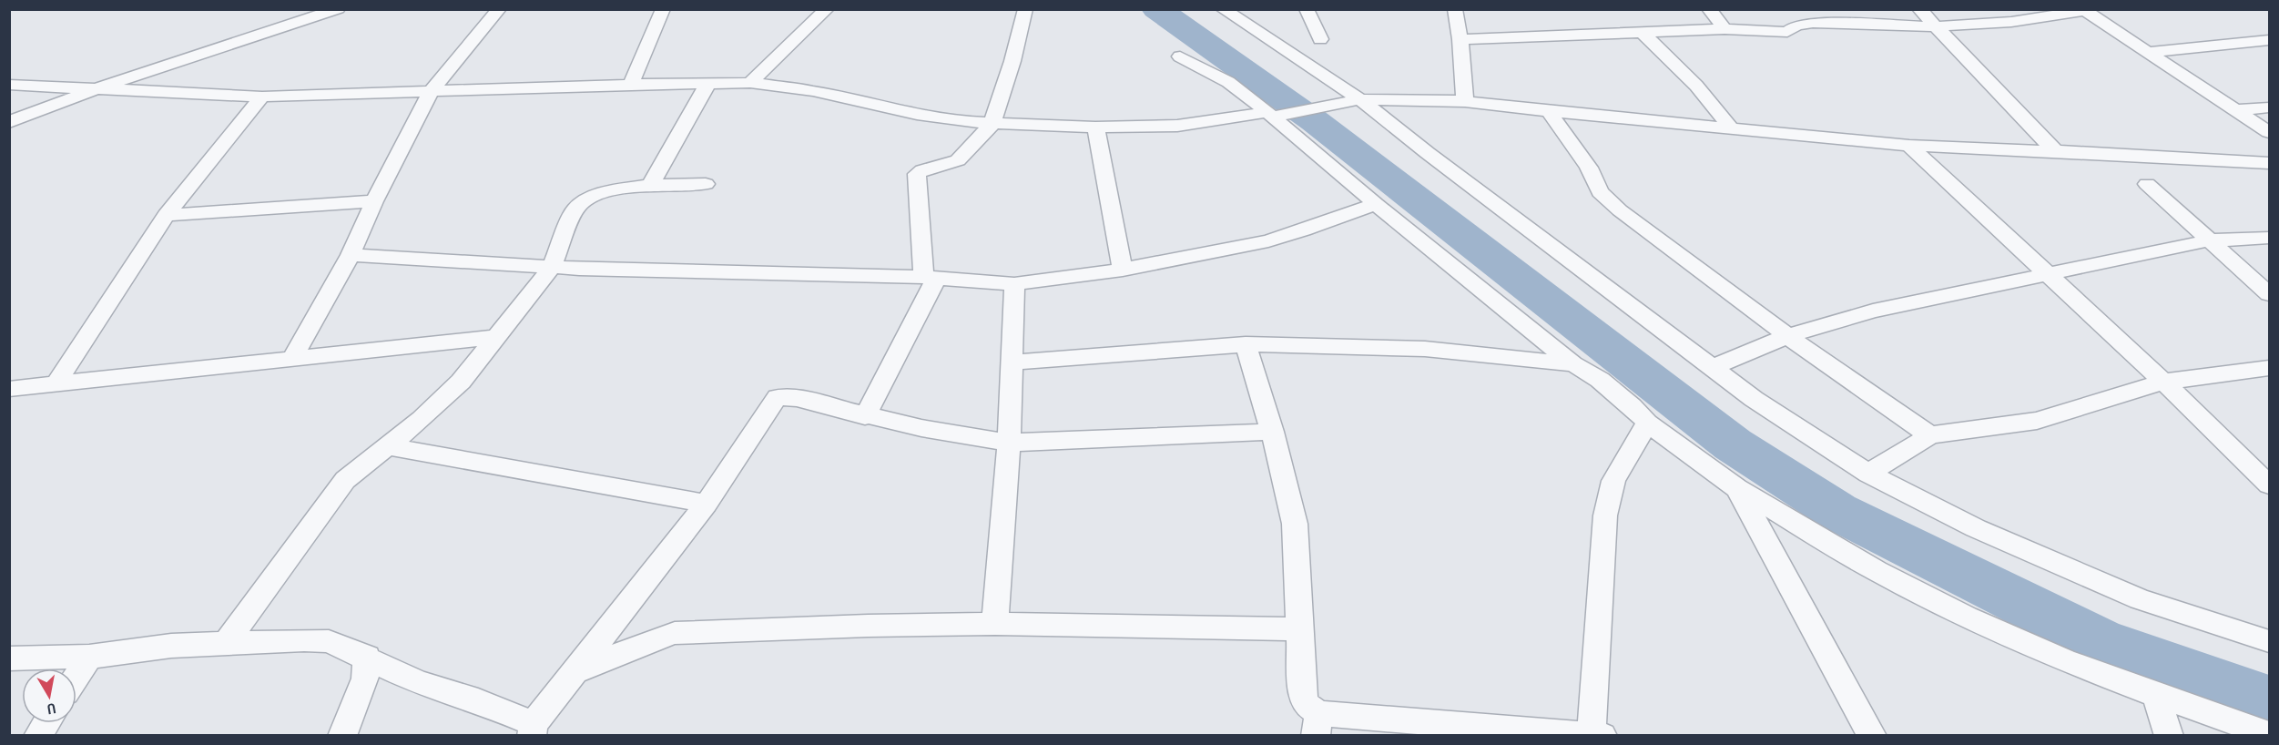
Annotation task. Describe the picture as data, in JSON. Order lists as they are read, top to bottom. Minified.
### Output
{"north":"bottom"}
